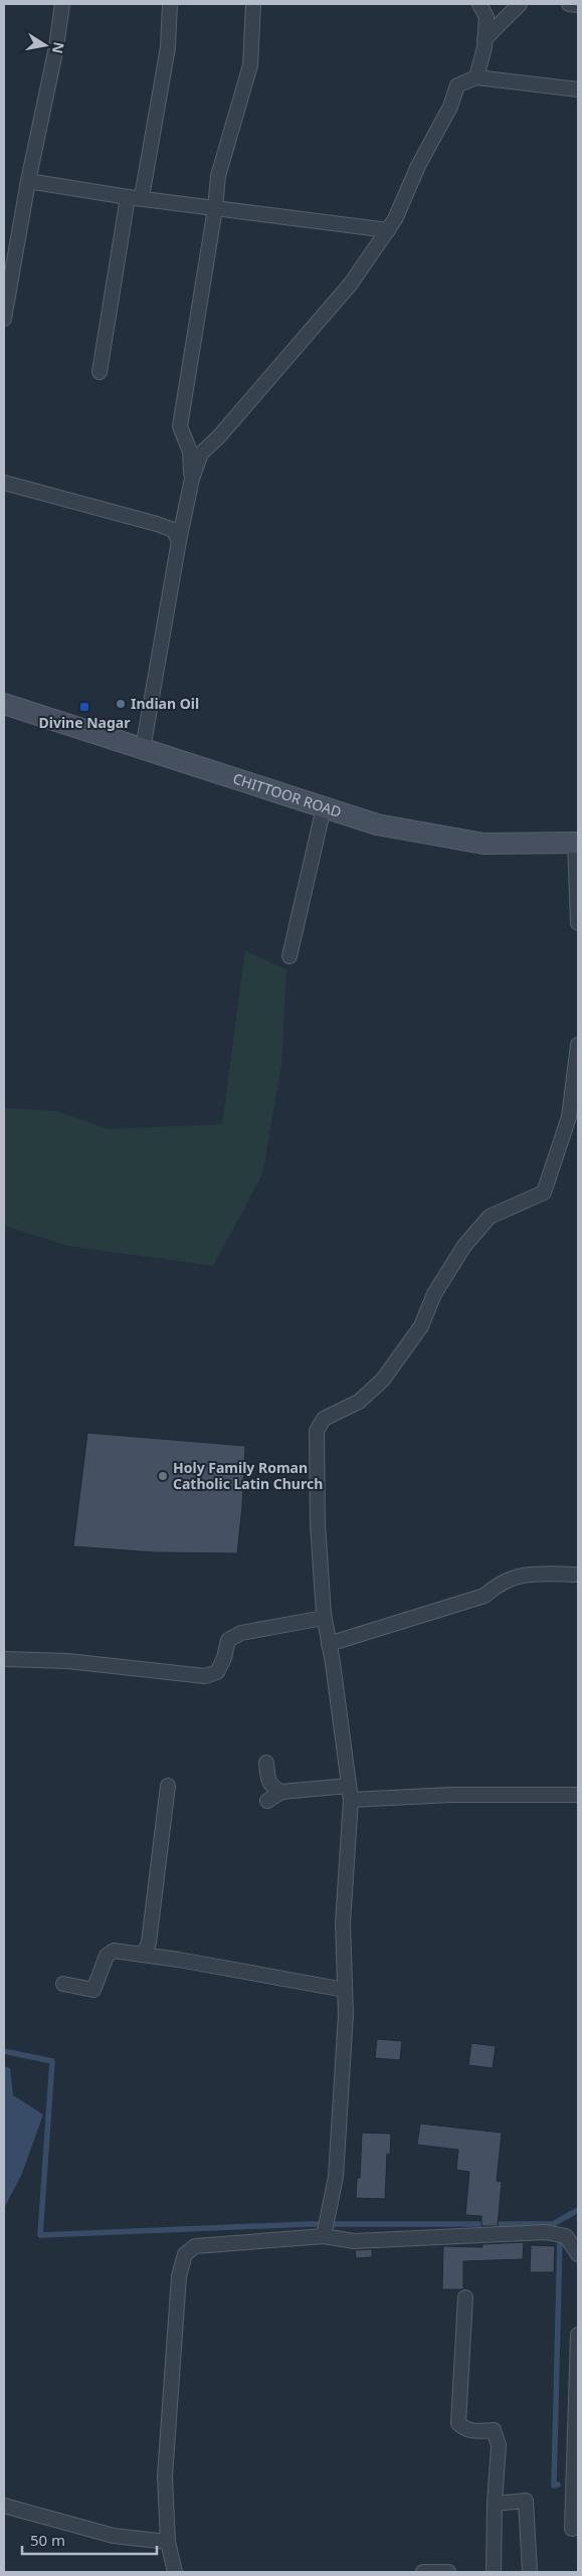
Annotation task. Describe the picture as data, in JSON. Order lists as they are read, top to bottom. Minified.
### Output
{"streets":{"main road":["CHITTOOR ROAD"]},"places":{"other":["Indian Oil","Holy Family Roman Catholic Latin Church"],"transit":["Divine Nagar"]},"scale_bar":"50 m","north":"right"}
